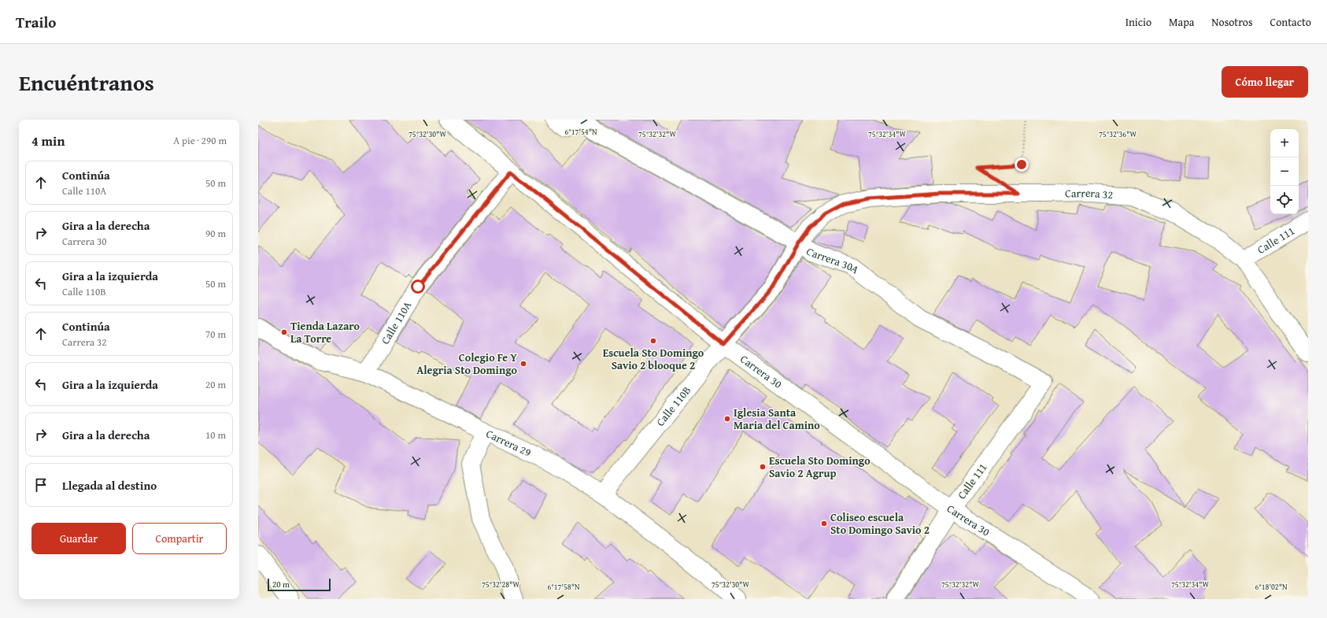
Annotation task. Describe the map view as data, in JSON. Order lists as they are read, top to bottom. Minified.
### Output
{"streets":{"street":["Carrera 32","Calle 111","Carrera 30A","Calle 110A","Carrera 30","Calle 110B","Carrera 29"]},"crossings":[["Carrera 32","Calle 111"],["Carrera 32","Calle 110B"],["Calle 111","Carrera 30A"],["Calle 111","Carrera 30"],["Carrera 30A","Calle 110B"],["Calle 110A","Carrera 30"],["Calle 110A","Carrera 29"],["Carrera 30","Calle 110B"],["Calle 110B","Carrera 29"]],"places":["Tienda Lazaro La Torre","Escuela Sto Domingo Savio 2 blooque 2","Colegio Fe Y Alegria Sto Domingo","Iglesia Santa Maria del Camino","Escuela Sto Domingo Savio 2 Agrup","Coliseo escuela Sto Domingo Savio 2"],"scale_bar":"20 m","page":{"header":"Trailo","nav":["Inicio","Mapa","Nosotros","Contacto"],"title":"Encuéntranos","buttons":["Cómo llegar",["Guardar","Compartir"]],"heading":["4 min","A pie · 290 m"],"map_buttons":["+","−"],"list":[["Continúa","Calle 110A","50 m"],["Gira a la derecha","Carrera 30","90 m"],["Gira a la izquierda","Calle 110B","50 m"],["Continúa","Carrera 32","70 m"],["Gira a la izquierda","20 m"],["Gira a la derecha","10 m"],"Llegada al destino"],"scale":"20 m"},"coordinates":["6°17'54\"N","75°32'30\"W","75°32'32\"W","75°32'34\"W","75°32'36\"W","75°32'28\"W","6°17'58\"N","6°18'02\"N"]}
